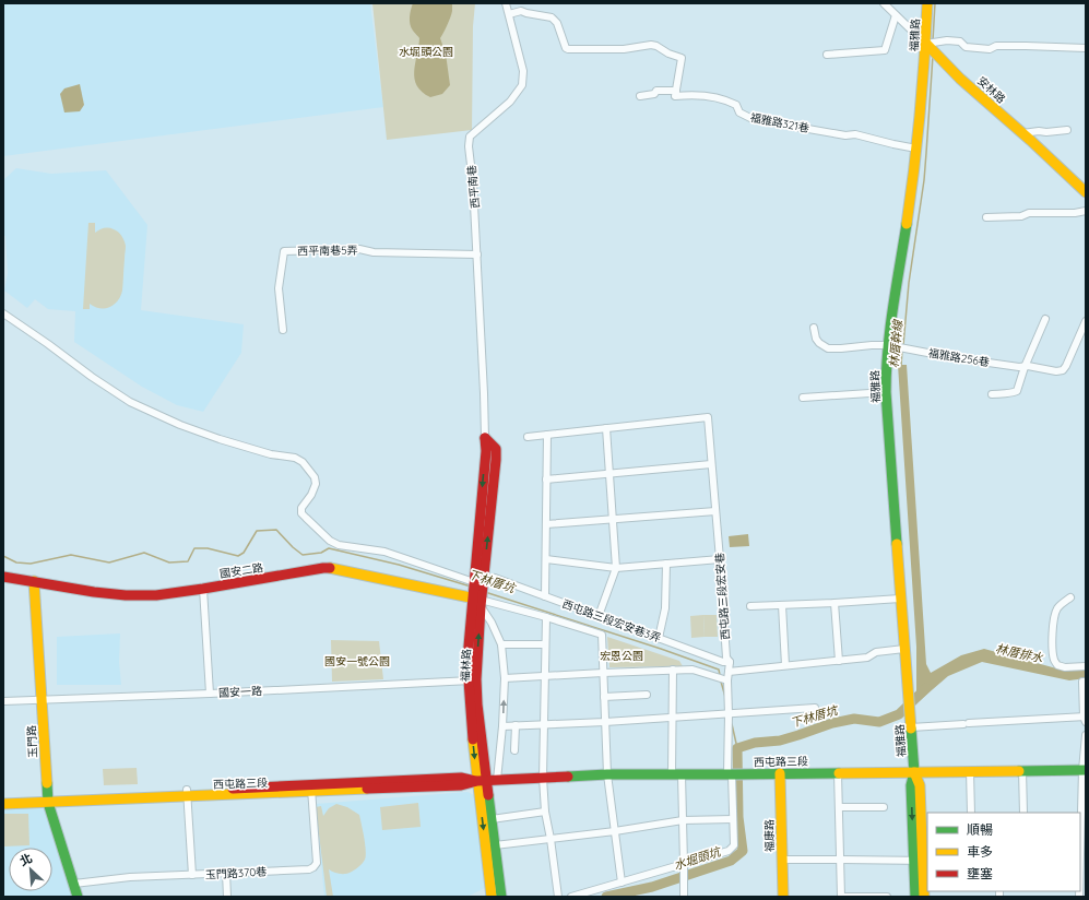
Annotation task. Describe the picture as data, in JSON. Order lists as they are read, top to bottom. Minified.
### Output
{"streets":{"street":["福雅路","安林路","福雅路321巷","西平南巷","西平南巷5弄","福雅路256巷","國安二路","西屯路三段宏安巷","西屯路三段宏安巷3弄","福林路","國安一路","玉門路","西屯路三段","福康路","玉門路370巷"]},"crossings":[["福雅路","安林路"],["福雅路","福雅路321巷"],["福雅路","福雅路256巷"],["福雅路","西屯路三段"],["西平南巷","西平南巷5弄"],["西平南巷","福林路"],["國安二路","福林路"],["國安二路","玉門路"],["西屯路三段宏安巷","西屯路三段宏安巷3弄"],["西屯路三段宏安巷","西屯路三段"],["福林路","國安一路"],["福林路","西屯路三段"],["國安一路","玉門路"],["玉門路","西屯路三段"],["玉門路","玉門路370巷"],["西屯路三段","福康路"],["西屯路三段","玉門路370巷"]],"water":["林厝幹線","下林厝坑","林厝排水","水堀頭坑"],"parks":["水堀頭公園","宏恩公園","國安一號公園"],"legend":["順暢","車多","壅塞"],"north":"top left"}
